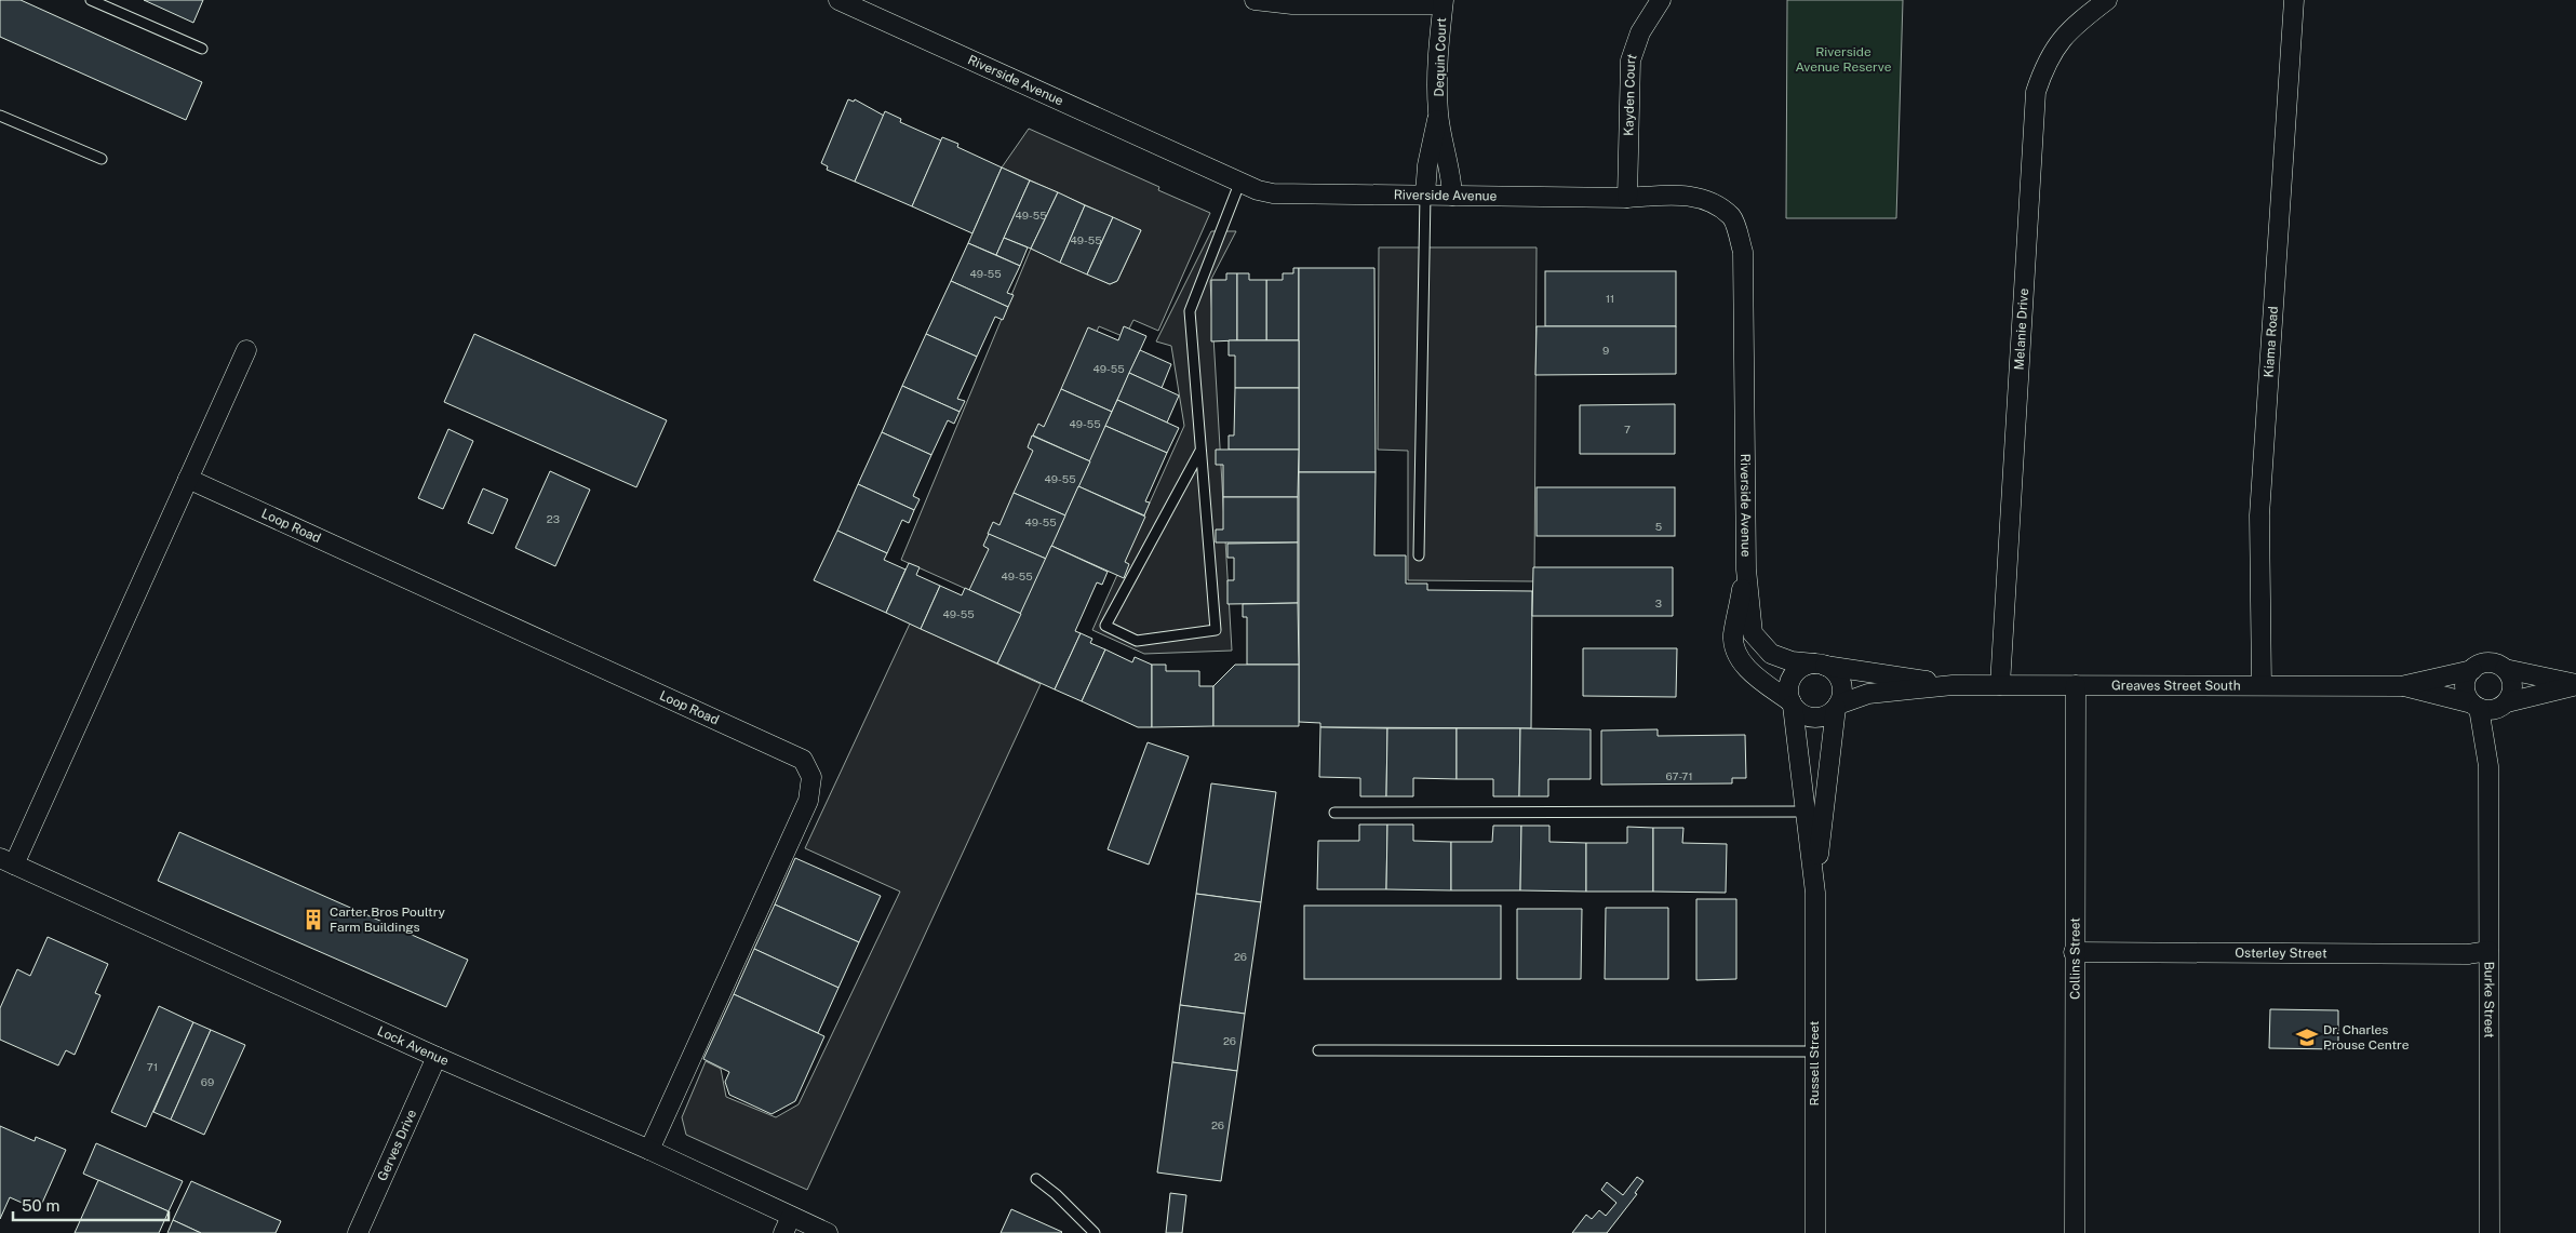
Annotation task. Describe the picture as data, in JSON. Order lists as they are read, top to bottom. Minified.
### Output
{"streets":{"street":["Dequin Court","Riverside Avenue","Kayden Court","Melanie Drive","Kiama Road","Loop Road","Greaves Street South","Osterley Street","Collins Street","Burke Street","Lock Avenue","Russell Street","Gerves Drive"]},"crossings":[["Dequin Court","Riverside Avenue"],["Riverside Avenue","Kayden Court"],["Riverside Avenue","Greaves Street South"],["Riverside Avenue","Russell Street"],["Melanie Drive","Greaves Street South"],["Kiama Road","Greaves Street South"],["Loop Road","Lock Avenue"],["Greaves Street South","Collins Street"],["Greaves Street South","Burke Street"],["Greaves Street South","Russell Street"],["Osterley Street","Collins Street"],["Osterley Street","Burke Street"],["Lock Avenue","Gerves Drive"]],"parks":["Riverside Avenue Reserve"],"places":{"building":["Carter Bros Poultry Farm Buildings"],"school or university":["Dr. Charles Prouse Centre"]},"house_numbers":["49-55","49-55","49-55","11","9","49-55","49-55","7","49-55","23","49-55","5","49-55","3","49-55","67-71","26","26","71","69","26"],"scale_bar":"50 m"}
